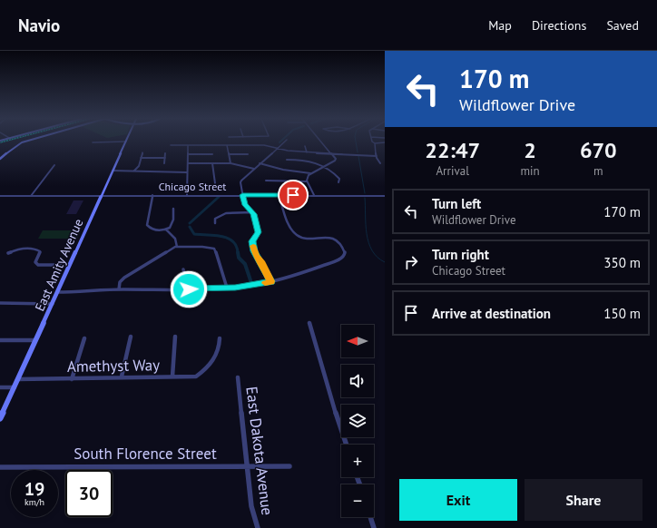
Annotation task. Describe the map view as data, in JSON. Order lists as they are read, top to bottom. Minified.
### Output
{"streets":{"main road":["East Amity Avenue"],"street":["Chicago Street","Amethyst Way","East Dakota Avenue","South Florence Street"]},"crossings":[["Chicago Street","East Amity Avenue"],["East Amity Avenue","Amethyst Way"],["East Dakota Avenue","South Florence Street"]],"north":"left","page":{"header":"Navio","nav":["Map","Directions","Saved"],"turn":["170 m","Wildflower Drive"],"eta":["22:47","Arrival","2","min","670","m"],"list":[{"name":"Turn left","note":"Wildflower Drive","value":"170 m"},{"name":"Turn right","note":"Chicago Street","value":"350 m"},{"name":"Arrive at destination","value":"150 m"}],"map_buttons":["+","−"],"speed":"19 km/h","limit":"30","buttons":["Exit","Share"]}}
